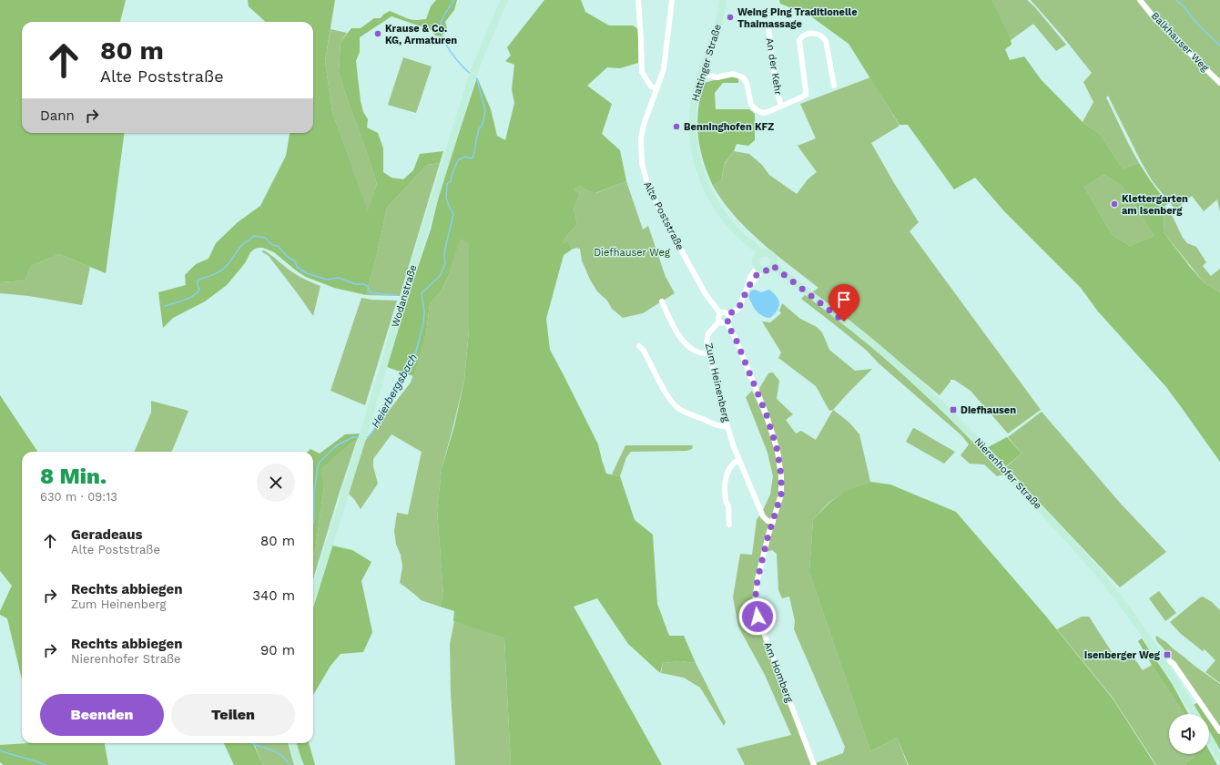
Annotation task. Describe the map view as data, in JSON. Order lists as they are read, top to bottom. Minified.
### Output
{"streets":{"main road":["Hattinger Straße","Wodanstraße","Nierenhofer Straße"],"street":["Balkhauser Weg","An der Kehr","Alte Poststraße","Zum Heinenberg","Am Homberg"]},"crossings":[["Hattinger Straße","An der Kehr"],["Hattinger Straße","Nierenhofer Straße"],["Alte Poststraße","Zum Heinenberg"],["Zum Heinenberg","Am Homberg"]],"water":["Heierbergsbach"],"parks":["Diefhauser Weg"],"places":{"other":["Weing Ping Traditionelle Thaimassage","Krause & Co. KG, Armaturen","Benninghofen KFZ","Klettergarten am Isenberg"],"transit":["Diefhausen","Isenberger Weg"]},"page":{"turn":["80 m","Alte Poststraße"],"then":"Dann","heading":["8 Min.","630 m · 09:13"],"list":[{"name":"Geradeaus","note":"Alte Poststraße","value":"80 m"},{"name":"Rechts abbiegen","note":"Zum Heinenberg","value":"340 m"},{"name":"Rechts abbiegen","note":"Nierenhofer Straße","value":"90 m"}],"buttons":["Beenden","Teilen"]}}
